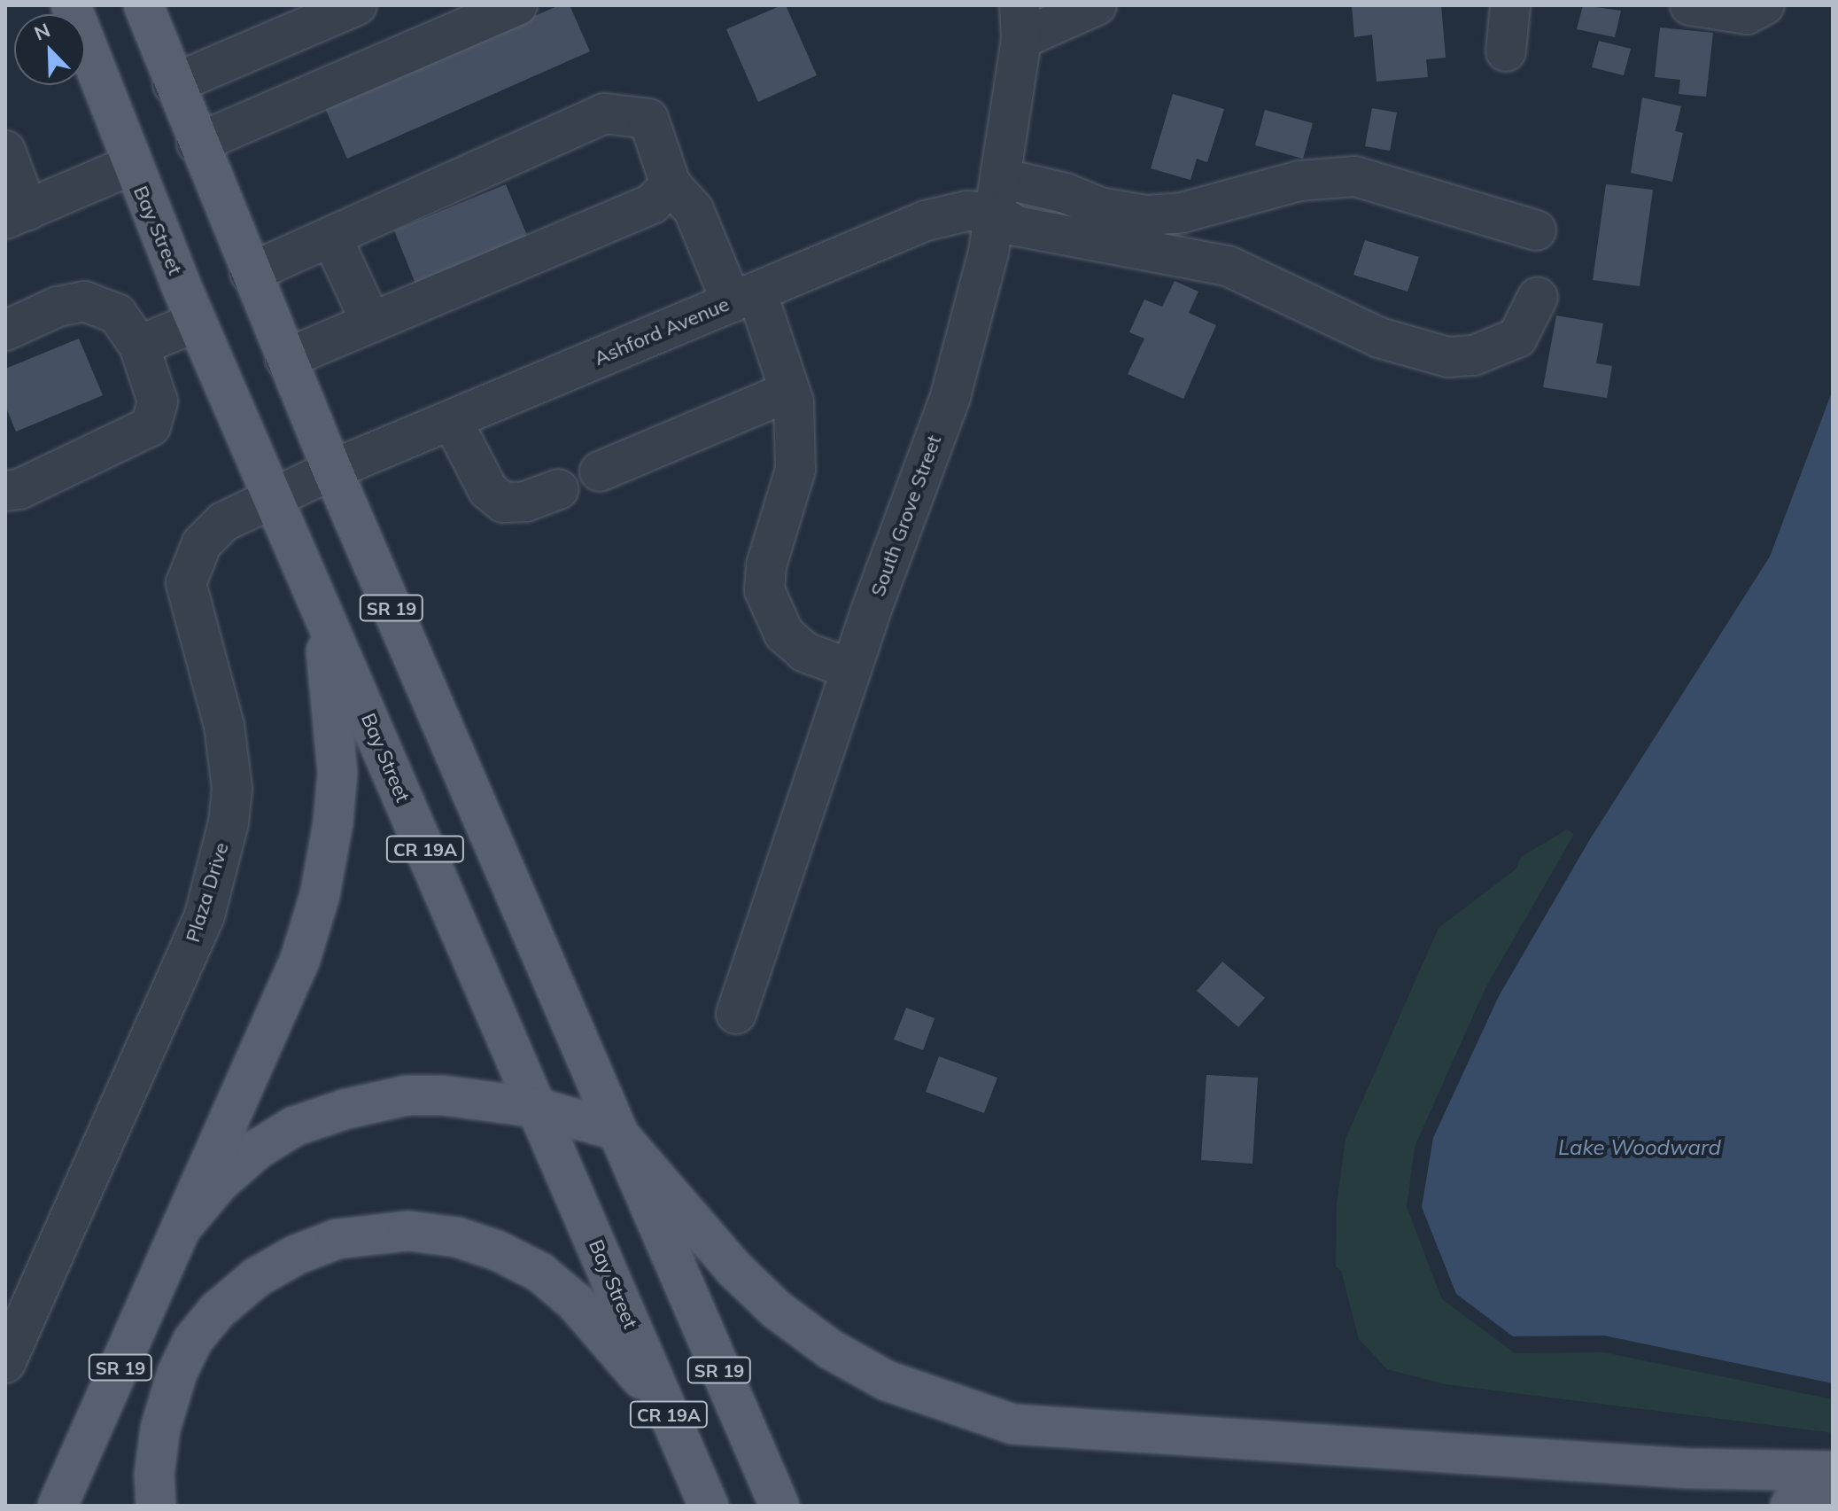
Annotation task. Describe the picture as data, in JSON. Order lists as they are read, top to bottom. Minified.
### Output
{"streets":{"main road":["Bay Street","SR 19","CR 19A"],"street":["Ashford Avenue","South Grove Street","Plaza Drive"]},"crossings":[["Bay Street","SR 19"],["Bay Street","Plaza Drive"],["Ashford Avenue","South Grove Street"],["Ashford Avenue","SR 19"],["Ashford Avenue","Plaza Drive"],["SR 19","Plaza Drive"]],"water":["Lake Woodward"],"north":"top left"}
